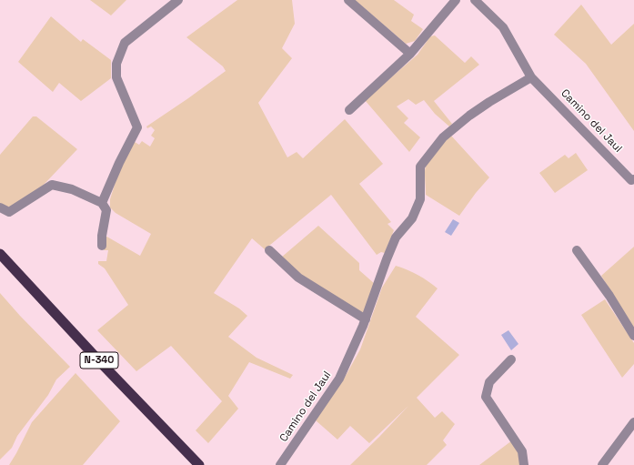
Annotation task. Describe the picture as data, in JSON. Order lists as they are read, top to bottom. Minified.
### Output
{"streets":{"highway":["N-340"],"street":["Camino del Jaul"]}}
